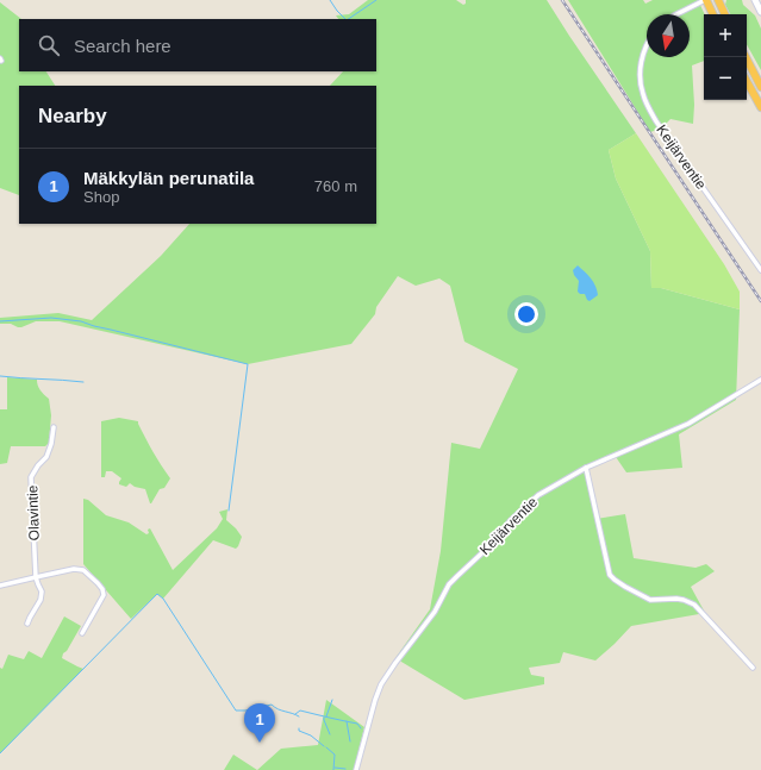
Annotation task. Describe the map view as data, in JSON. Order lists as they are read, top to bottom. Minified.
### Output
{"streets":{"street":["Keijärventie","Olavintie"]},"north":"bottom","page":{"map_buttons":["+","−"],"search":"Search here","heading":"Nearby","list":[{"mark":"1","name":"Mäkkylän perunatila","note":"Shop","value":"760 m"}],"pins":"1"}}
